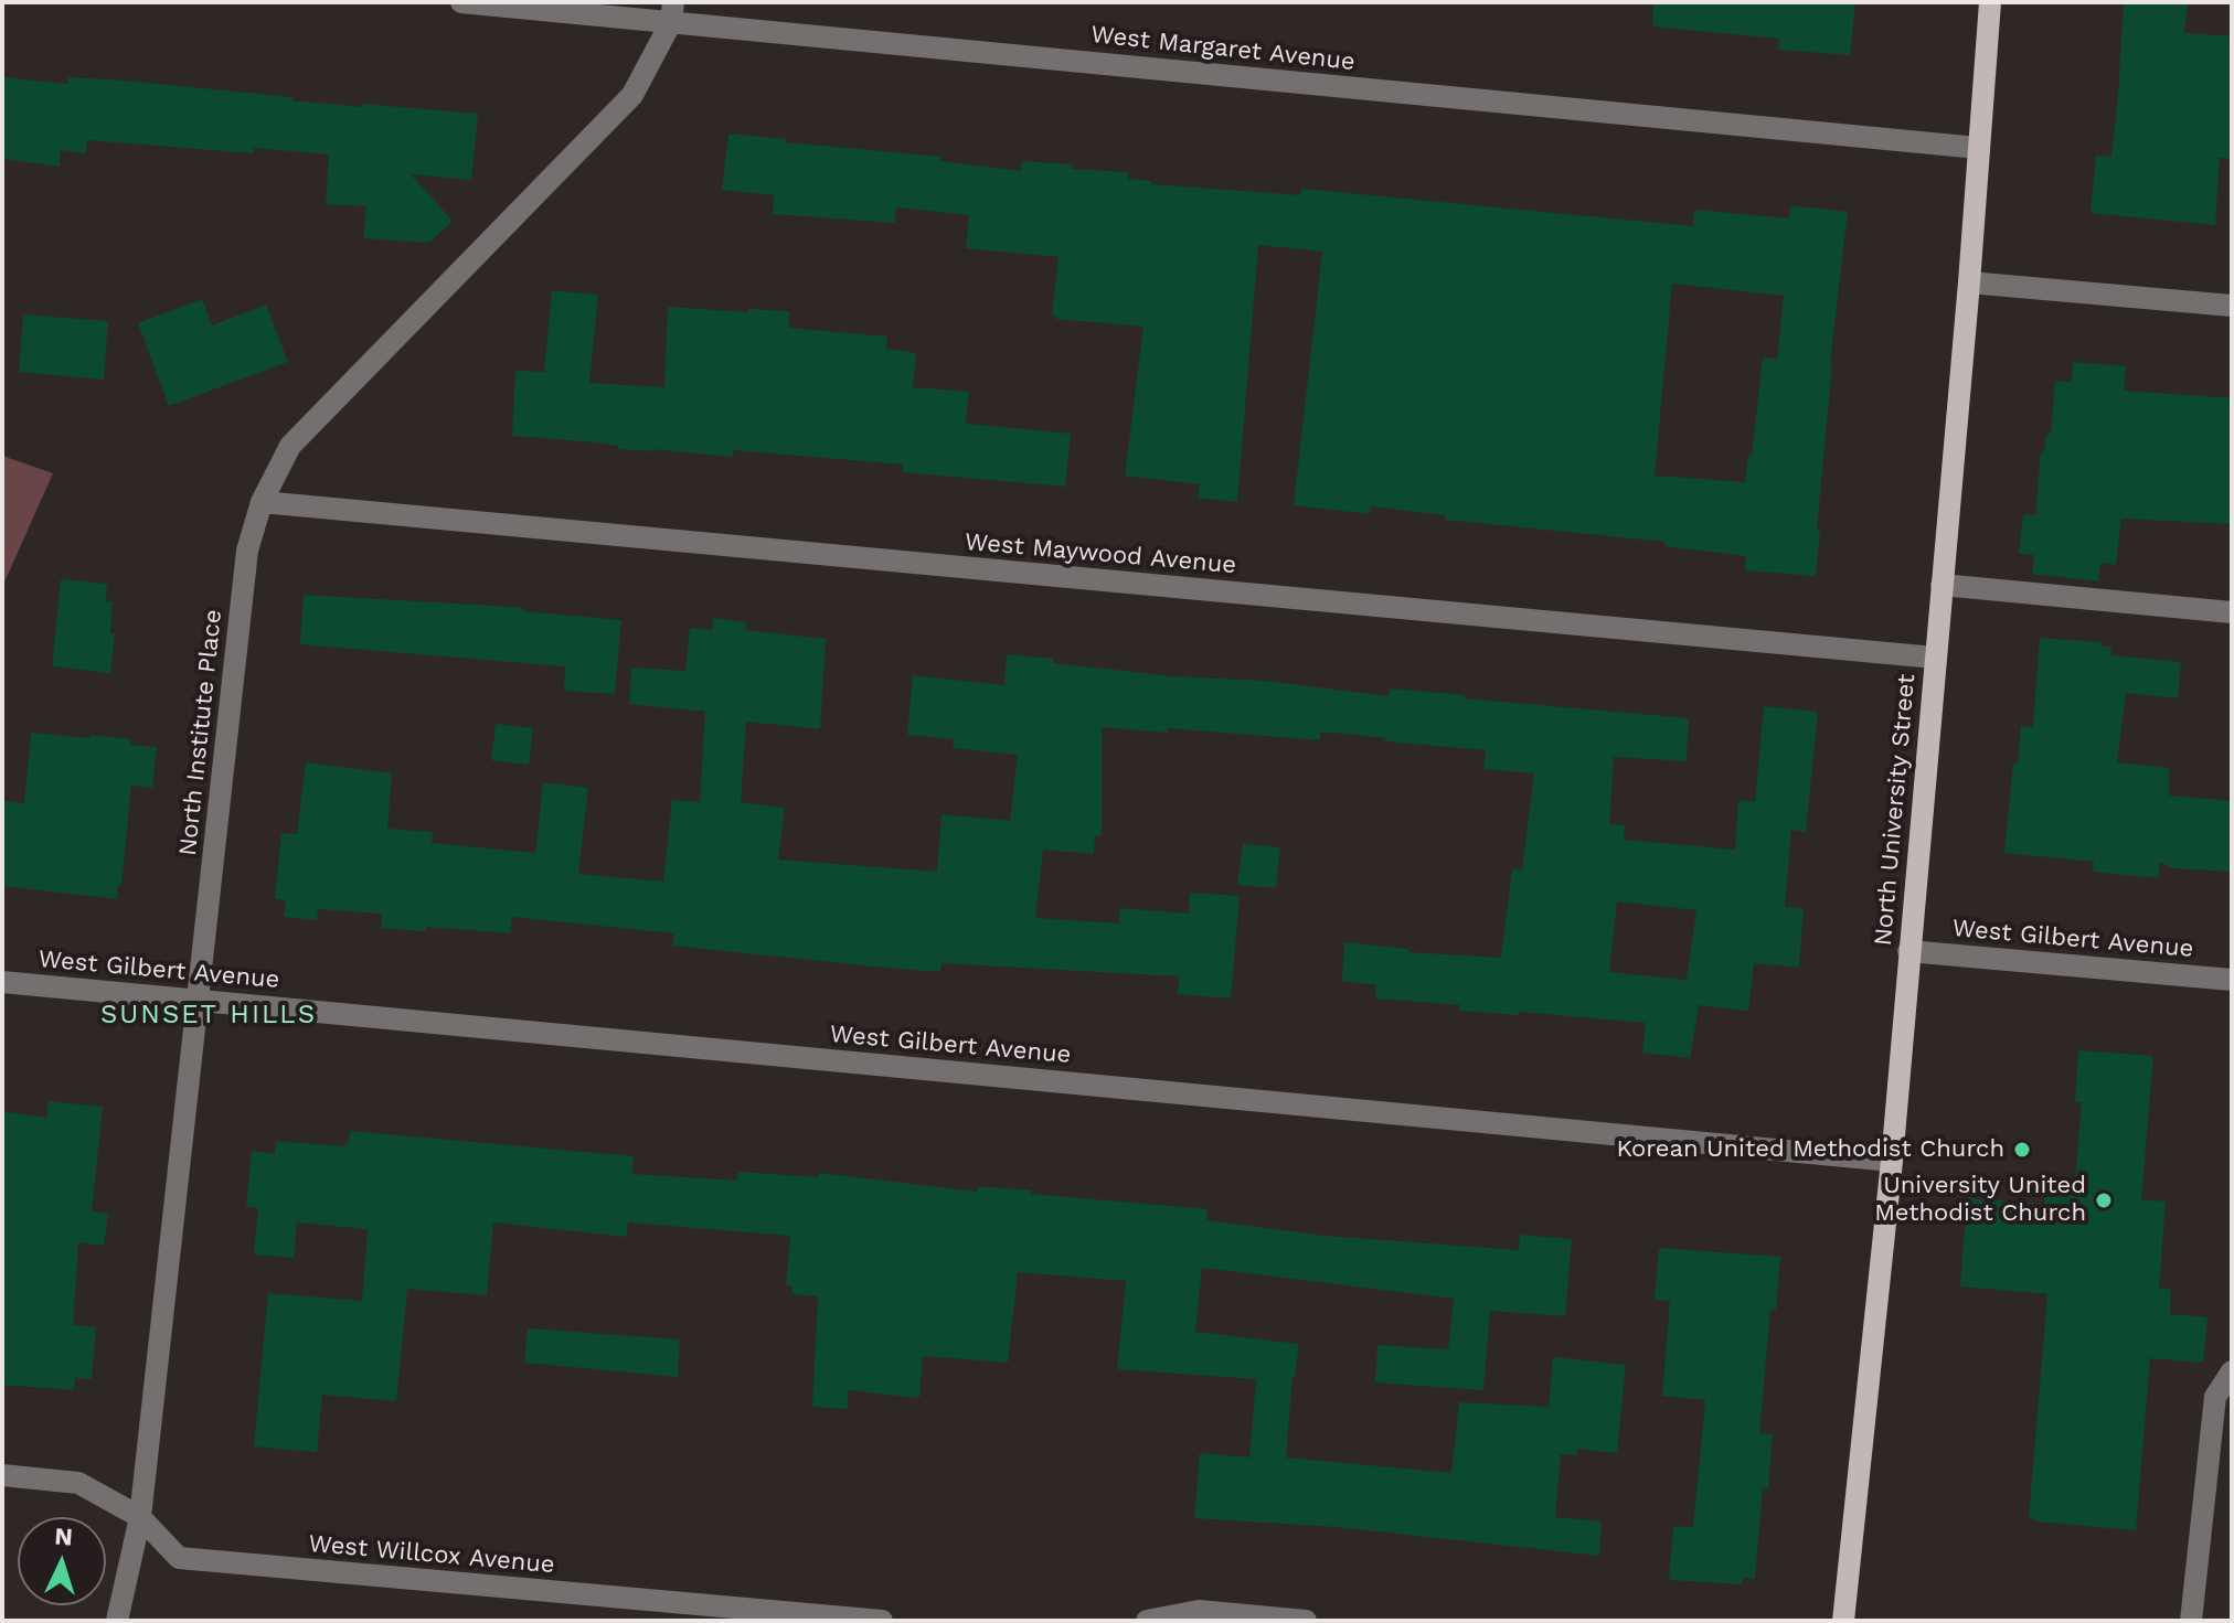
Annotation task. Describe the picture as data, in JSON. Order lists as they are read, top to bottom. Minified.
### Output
{"streets":{"main road":["North University Street"],"street":["West Margaret Avenue","West Maywood Avenue","North Institute Place","West Gilbert Avenue","West Willcox Avenue"]},"crossings":[["West Margaret Avenue","North Institute Place"],["West Margaret Avenue","North University Street"],["West Maywood Avenue","North Institute Place"],["West Maywood Avenue","North University Street"],["North Institute Place","West Gilbert Avenue"],["North Institute Place","West Willcox Avenue"],["North University Street","West Gilbert Avenue"]],"districts":["SUNSET HILLS"],"places":["Korean United Methodist Church","University United Methodist Church"],"north":"top"}
